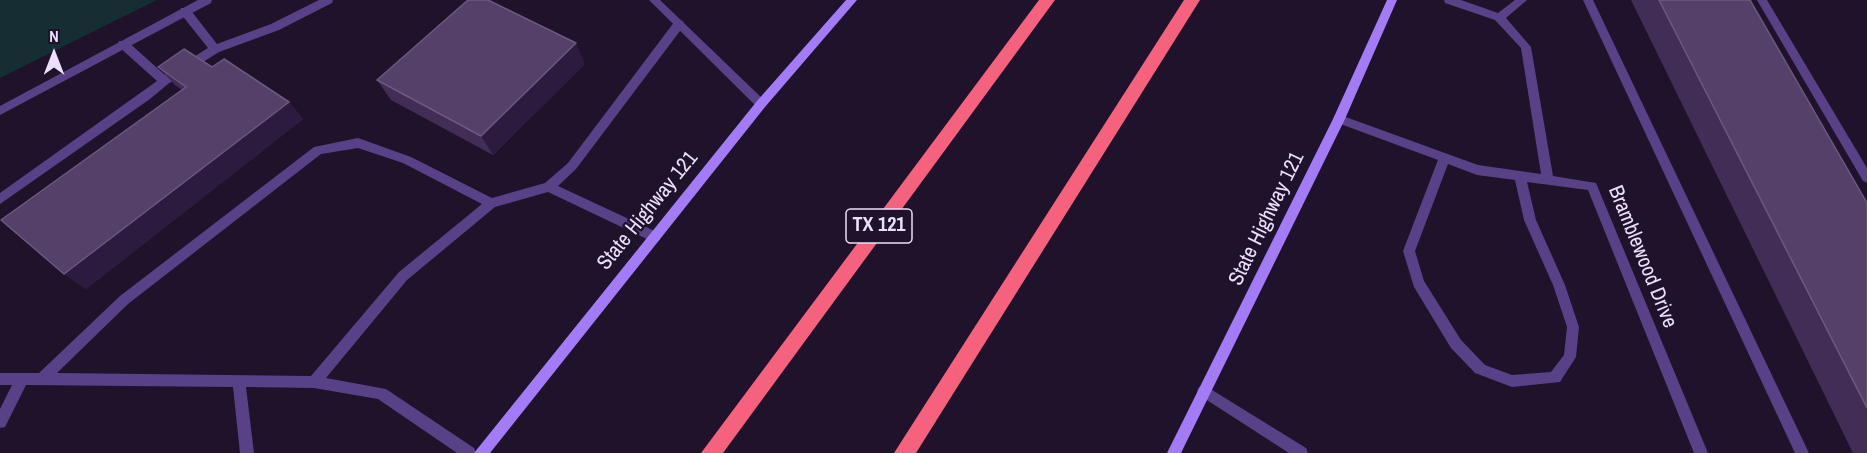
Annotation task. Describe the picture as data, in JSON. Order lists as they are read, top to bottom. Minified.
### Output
{"streets":{"highway":["TX 121"],"main road":["State Highway 121"],"street":["Bramblewood Drive"]},"crossings":[["State Highway 121","Bramblewood Drive"]],"north":"top"}
